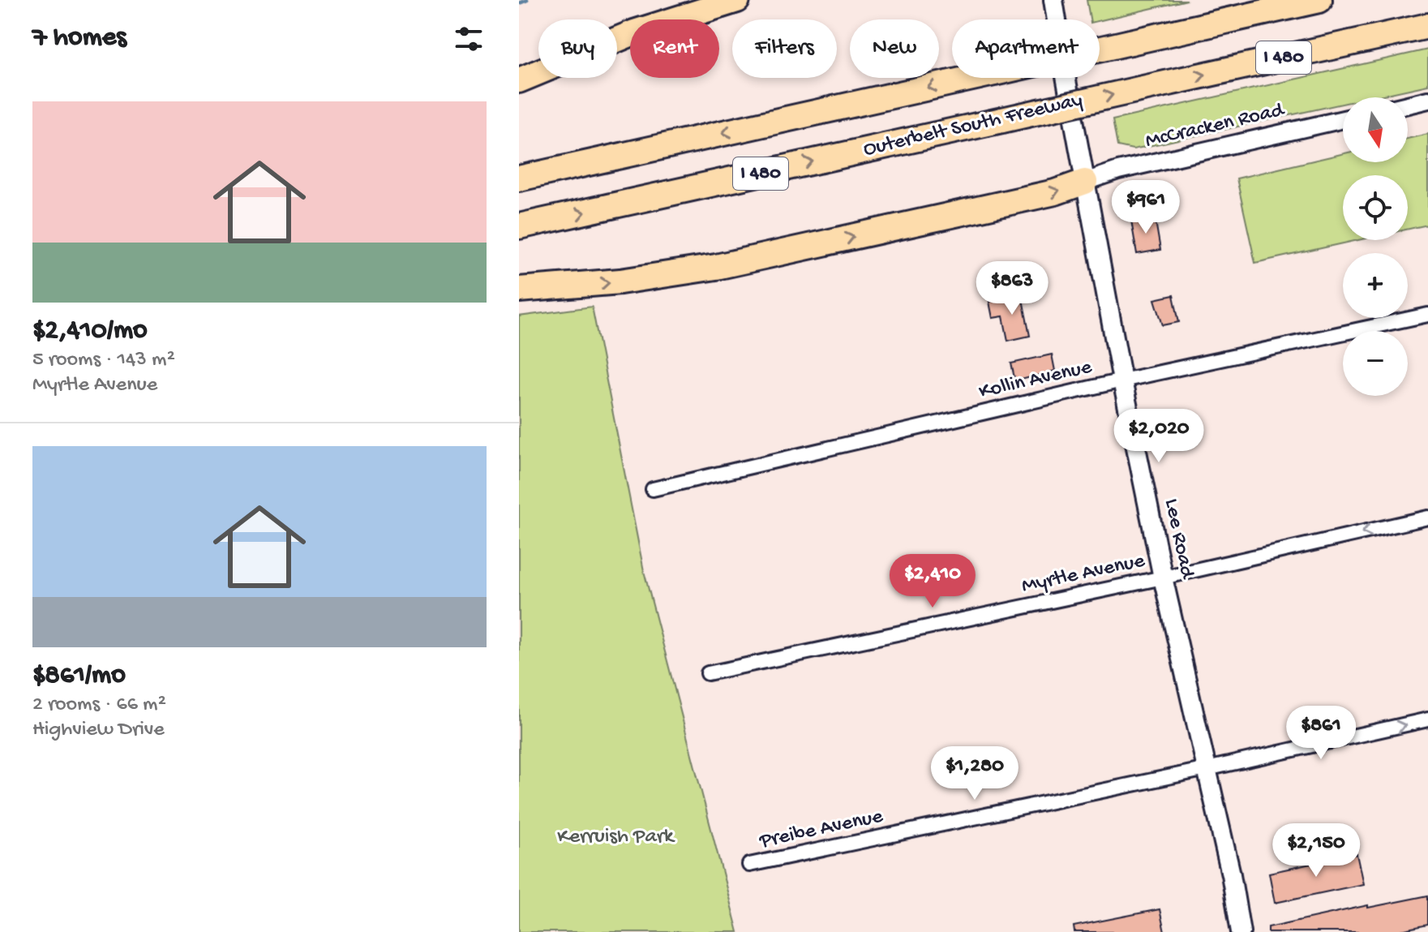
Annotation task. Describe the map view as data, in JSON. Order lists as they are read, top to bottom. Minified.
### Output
{"streets":{"highway":["I 480","Outerbelt South Freeway"],"main road":["Lee Road"],"street":["McCracken Road","Kollin Avenue","Myrtle Avenue","Preibe Avenue"]},"crossings":[["McCracken Road","Lee Road"],["Kollin Avenue","Lee Road"],["Lee Road","Myrtle Avenue"],["Lee Road","Preibe Avenue"]],"one_way":["Myrtle Avenue"],"parks":["Kerruish Park"],"north":"bottom","page":{"heading":"7 homes","chip":["Buy","Rent","Filters","New","Apartment"],"list":[{"name":"$2,410/mo","note":"5 rooms · 143 m² · Myrtle Avenue"},{"name":"$861/mo","note":"2 rooms · 66 m² · Highview Drive"}],"map_buttons":["+","−"],"price":["$961","$863","$2,020","$2,410","$861","$1,280","$2,150"]}}
